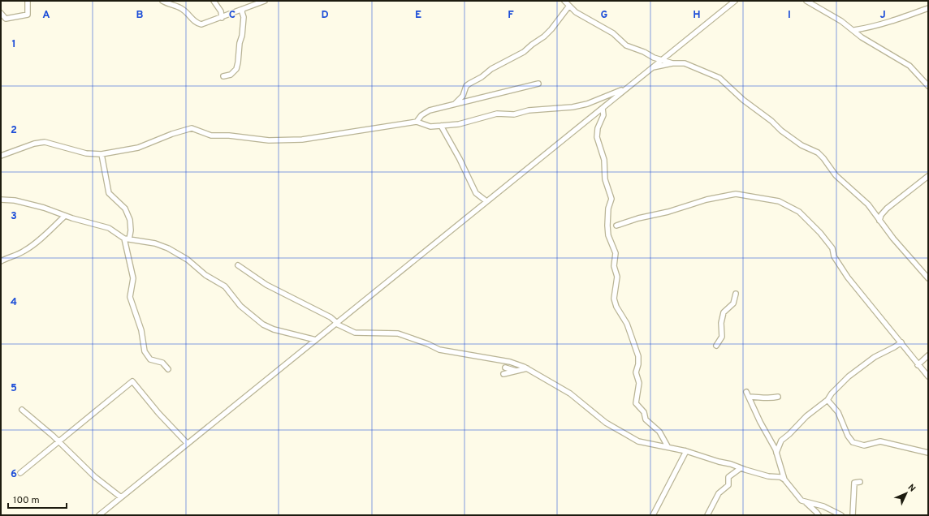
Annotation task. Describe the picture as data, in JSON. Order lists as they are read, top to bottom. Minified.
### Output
{"scale_bar":"100 m","north":"top right","grid":{"columns":["A","B","C","D","E","F","G","H","I","J"],"rows":["1","2","3","4","5","6"]}}
